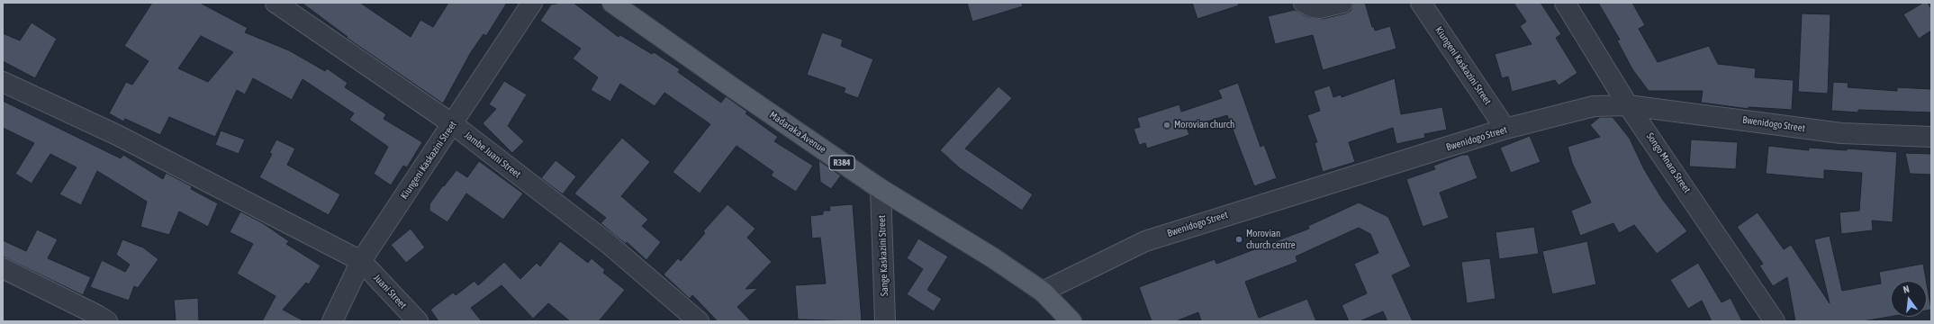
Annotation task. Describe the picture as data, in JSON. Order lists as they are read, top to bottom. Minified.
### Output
{"streets":{"main road":["Madaraka Avenue","R384"],"street":["Kiungeni Kaskazini Street","Bwenidogo Street","Jambe Juani Street","Songo Mnara Street","Sange Kaskazini Street","Juani Street"]},"crossings":[["Kiungeni Kaskazini Street","Bwenidogo Street"],["Kiungeni Kaskazini Street","Jambe Juani Street"],["Kiungeni Kaskazini Street","Juani Street"],["Bwenidogo Street","Madaraka Avenue"],["Bwenidogo Street","Songo Mnara Street"],["Madaraka Avenue","Sange Kaskazini Street"]],"places":["Morovian church","Morovian church centre"],"north":"top"}
